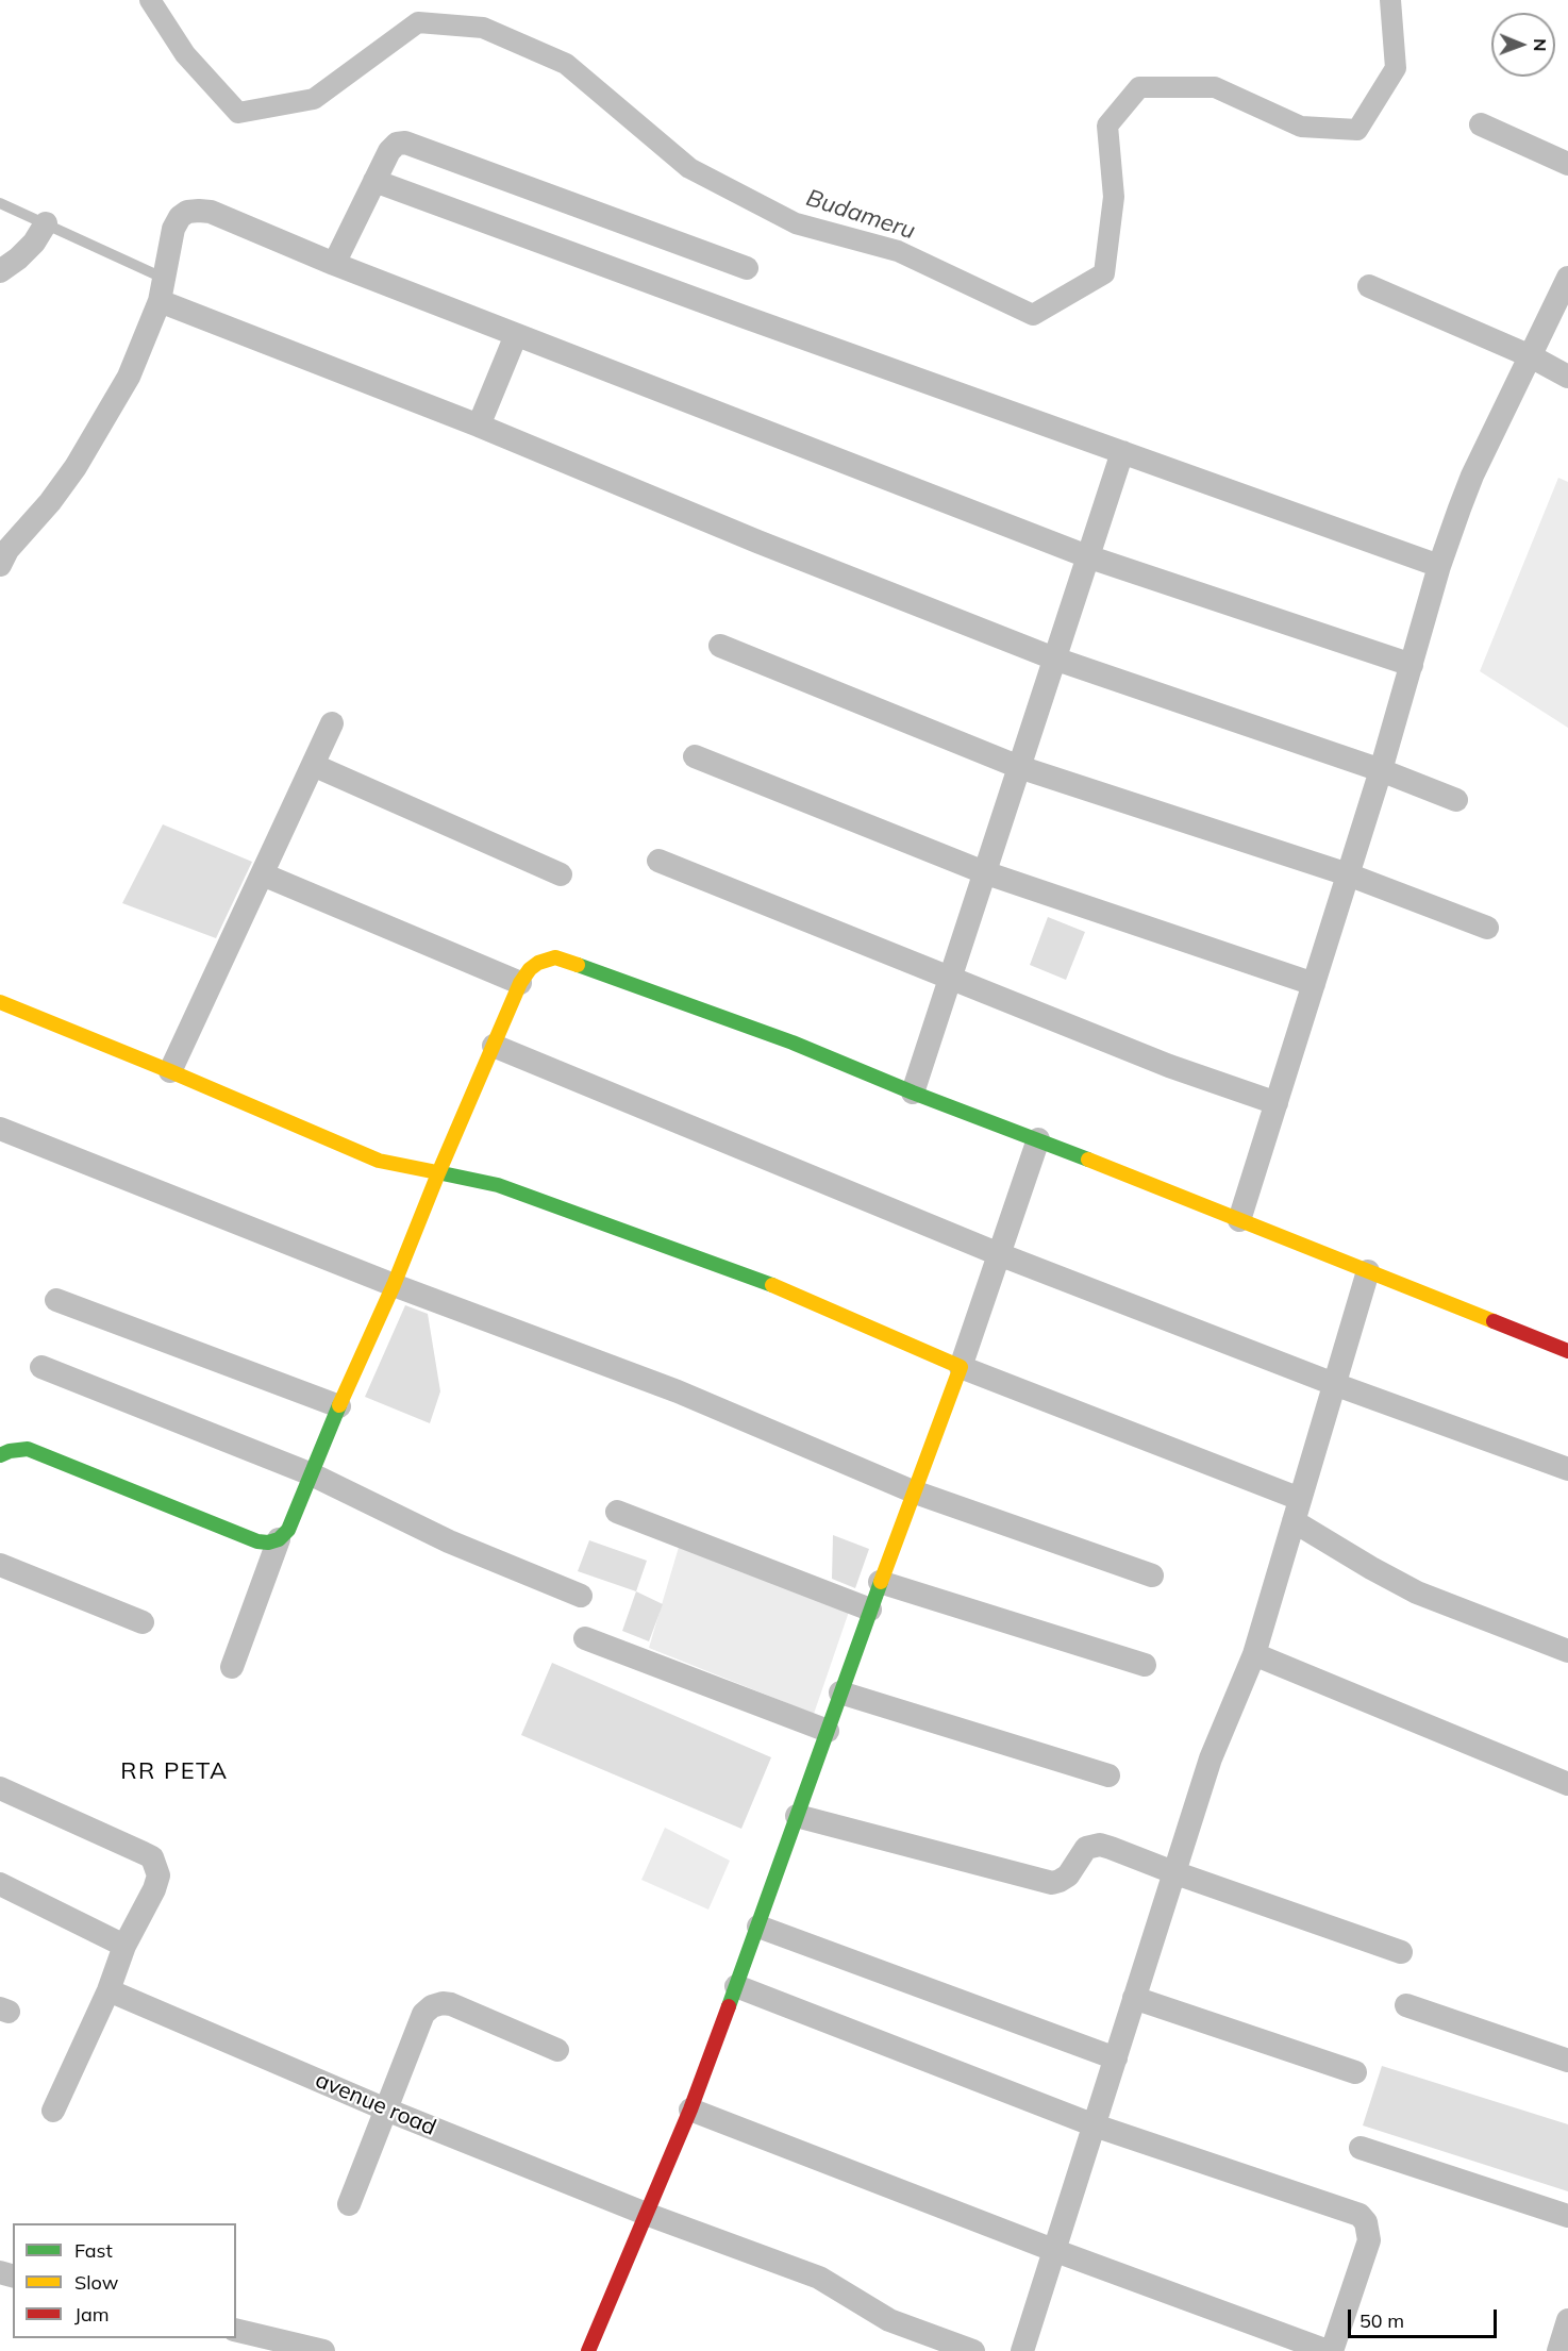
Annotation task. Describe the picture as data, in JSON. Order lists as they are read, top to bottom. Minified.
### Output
{"streets":{"street":["avenue road"]},"districts":["RR PETA"],"water":["Budameru"],"legend":["Fast","Slow","Jam"],"scale_bar":"50 m","north":"right"}
